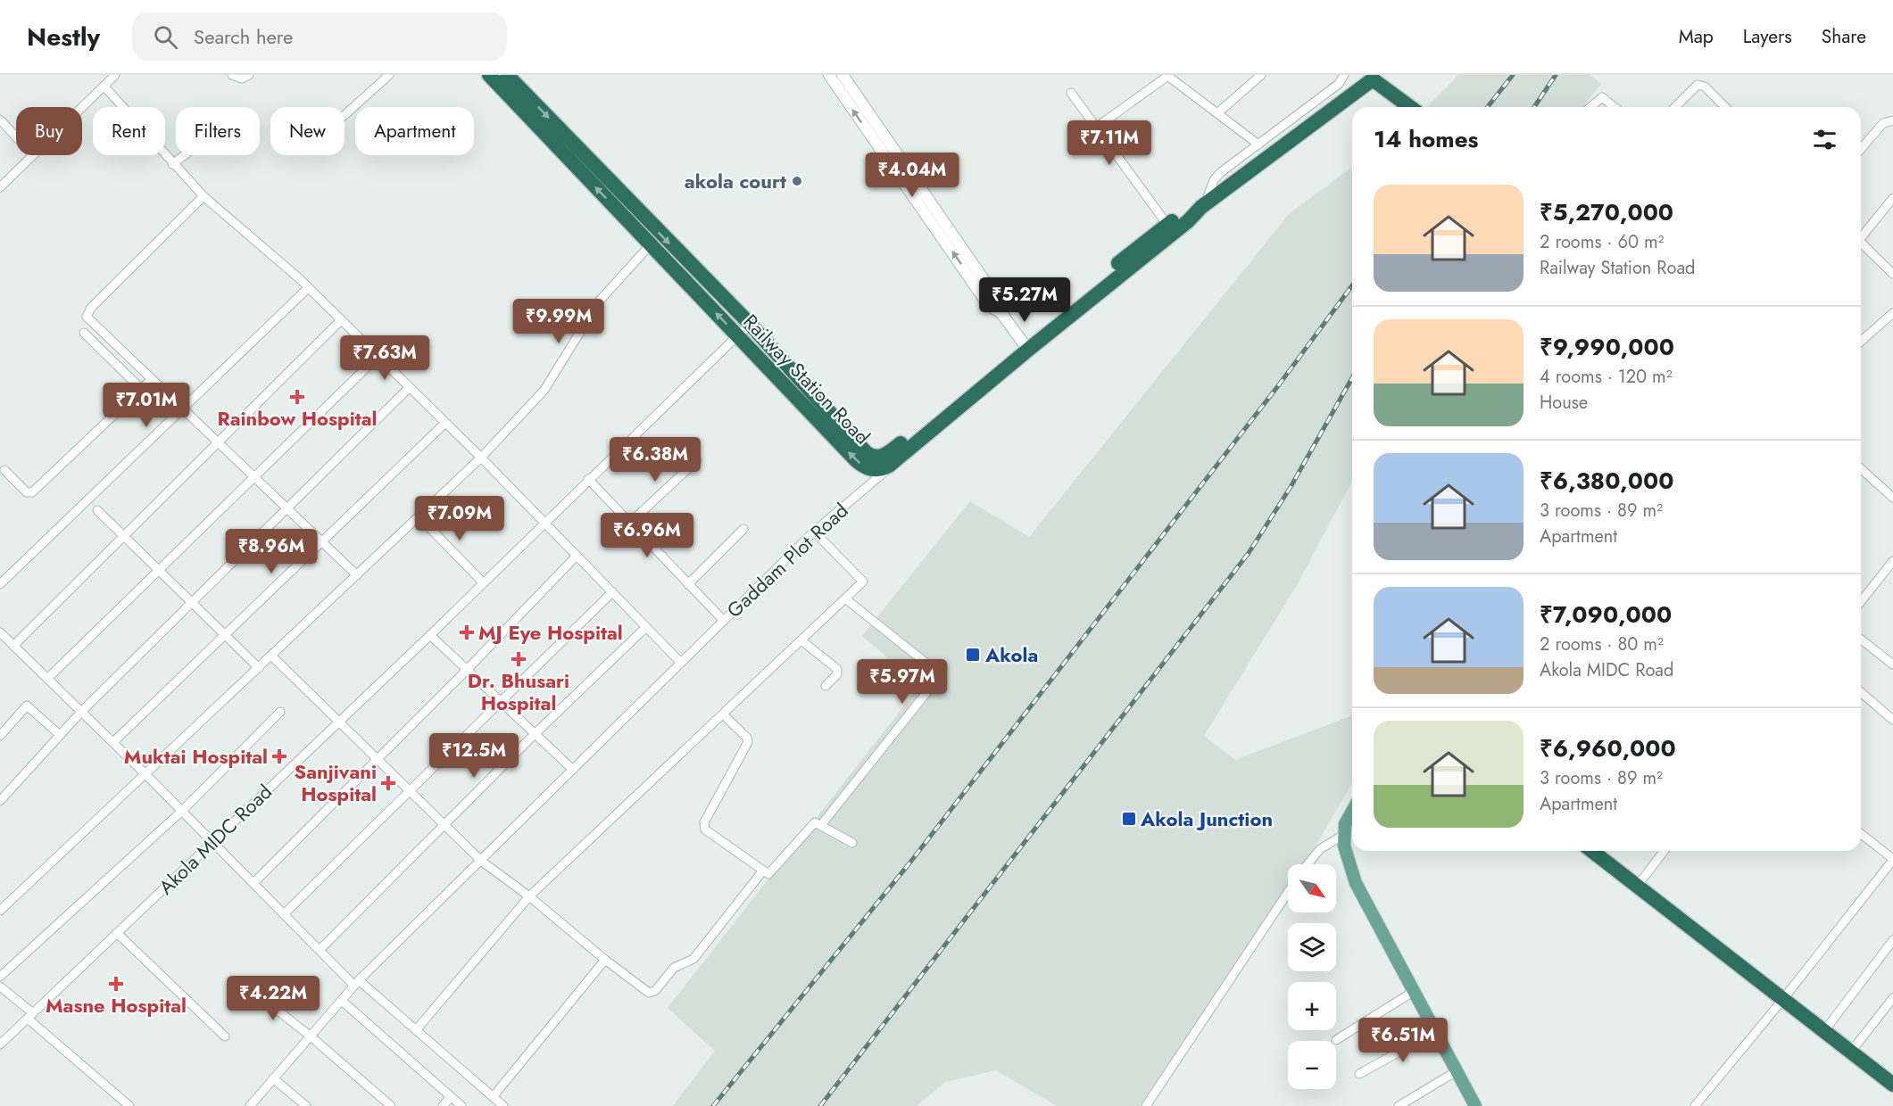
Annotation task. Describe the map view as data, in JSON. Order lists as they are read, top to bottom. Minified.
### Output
{"streets":{"highway":["Railway Station Road"],"street":["Gaddam Plot Road","Akola MIDC Road"]},"crossings":[["Railway Station Road","Gaddam Plot Road"],["Railway Station Road","Akola MIDC Road"]],"places":{"other":["akola court"],"health":["Rainbow Hospital","MJ Eye Hospital","Dr. Bhusari Hospital","Muktai Hospital","Sanjivani Hospital","Masne Hospital"],"transit":["Akola","Akola Junction"]},"north":"bottom right","page":{"header":"Nestly","search":"Search here","nav":["Map","Layers","Share"],"chip":["Buy","Rent","Filters","New","Apartment"],"heading":"14 homes","price":["₹7.11M","₹4.04M","₹5.27M","₹9.99M","₹7.63M","₹7.01M","₹6.38M","₹7.09M","₹6.96M","₹8.96M","₹5.97M","₹12.5M","₹4.22M","₹6.51M"],"list":[{"name":"₹5,270,000","note":"2 rooms · 60 m² · Railway Station Road"},{"name":"₹9,990,000","note":"4 rooms · 120 m² · House"},{"name":"₹6,380,000","note":"3 rooms · 89 m² · Apartment"},{"name":"₹7,090,000","note":"2 rooms · 80 m² · Akola MIDC Road"},{"name":"₹6,960,000","note":"3 rooms · 89 m² · Apartment"}],"map_buttons":["+","−"]}}
